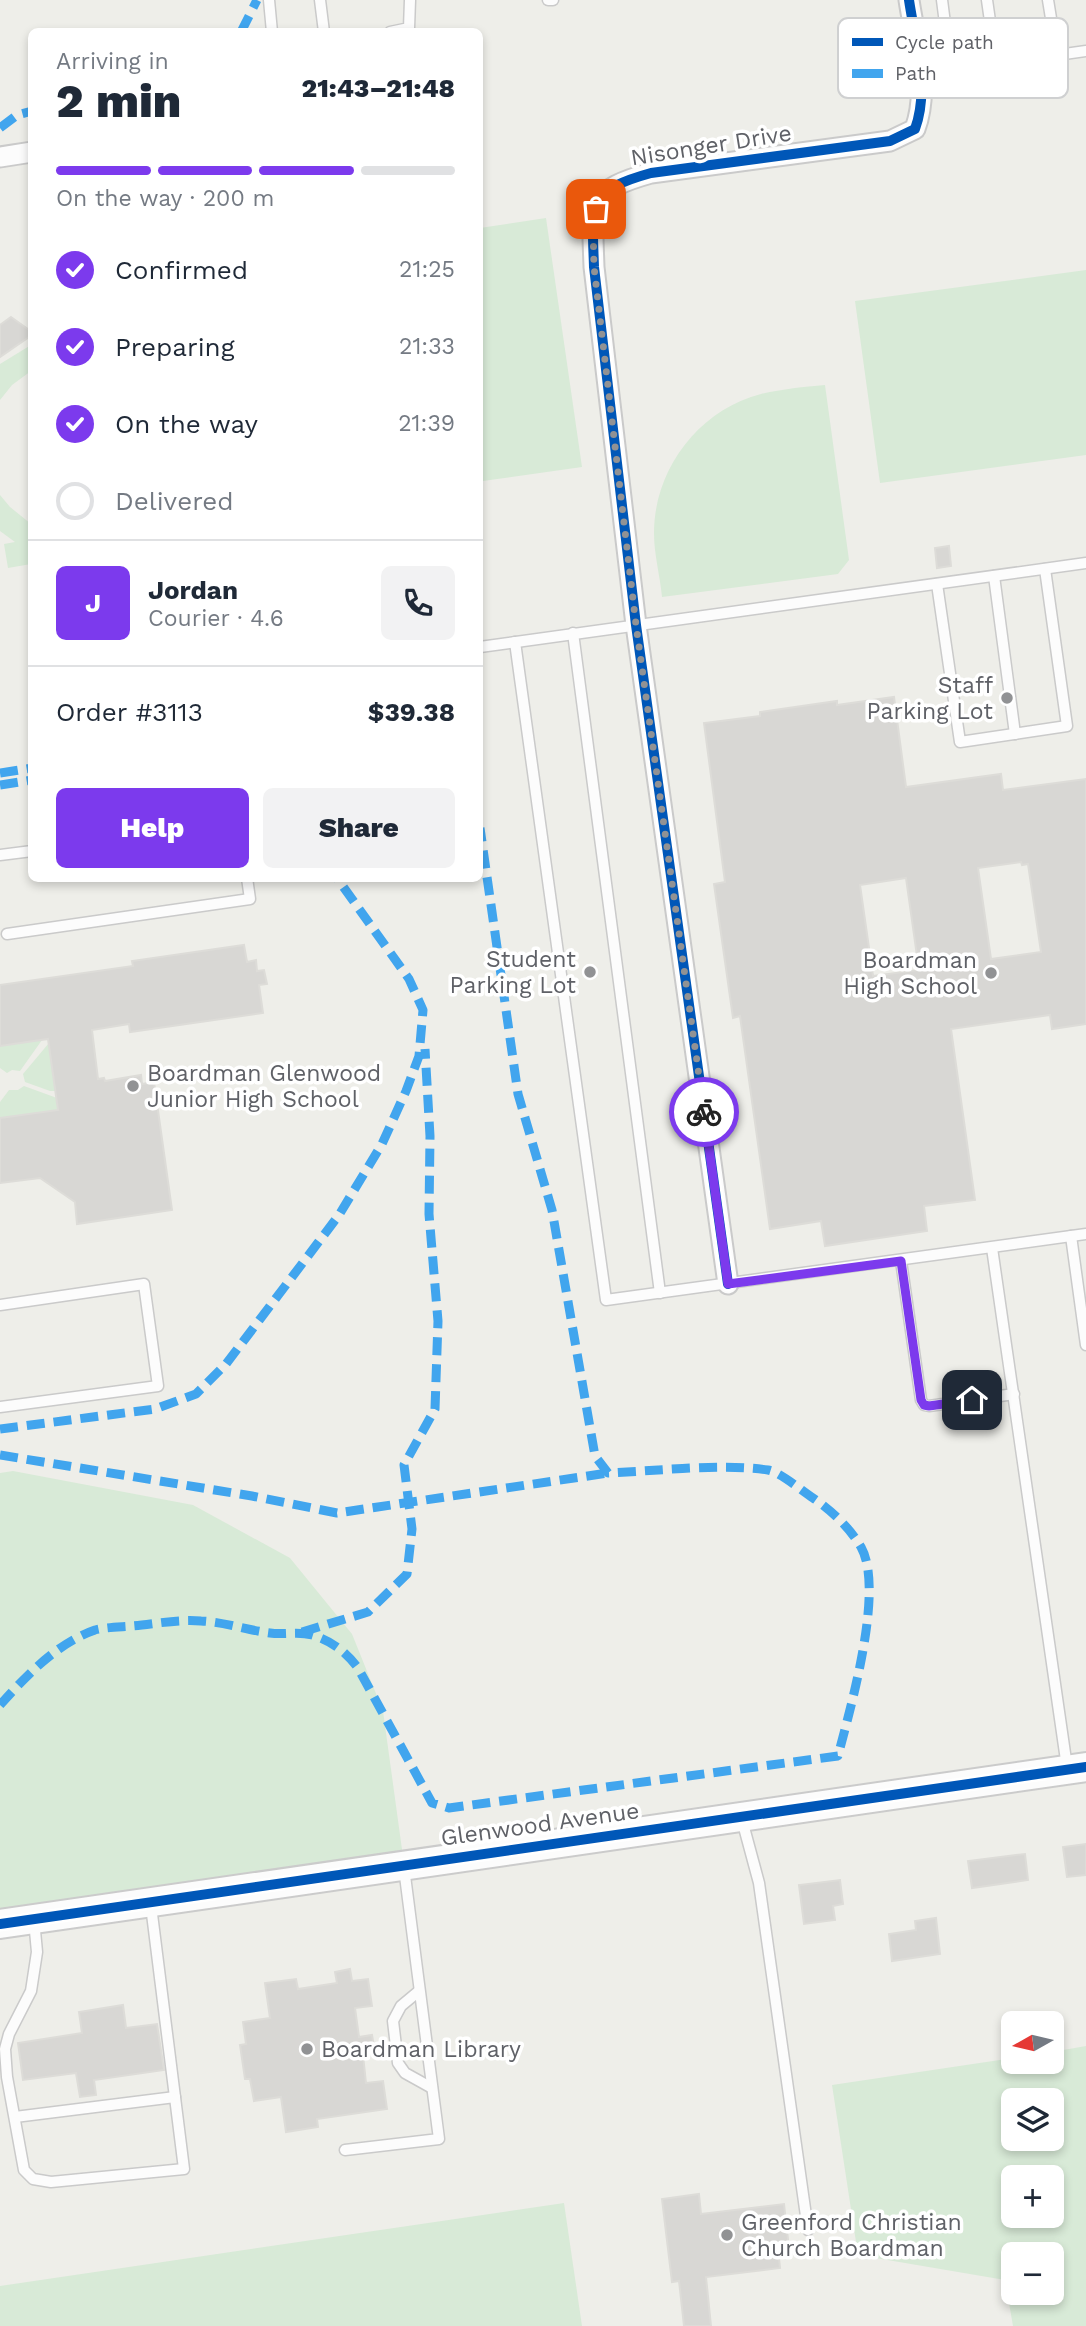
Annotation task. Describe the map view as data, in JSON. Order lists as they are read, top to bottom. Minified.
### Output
{"streets":{"street":["Nisonger Drive","Glenwood Avenue"]},"places":["Staff Parking Lot","Student Parking Lot","Boardman High School","Boardman Glenwood Junior High School","Boardman Library","Greenford Christian Church Boardman"],"legend":["Cycle path","Path"],"north":"left","page":{"heading":["2 min","Arriving in","21:43–21:48"],"panel":["Jordan","Courier · 4.6","Order #3113","$39.38"],"bar":"On the way · 200 m","list":[["Confirmed","21:25"],["Preparing","21:33"],["On the way","21:39"],"Delivered"],"round":"J","buttons":["Help","Share"],"map_buttons":["+","−"]}}
